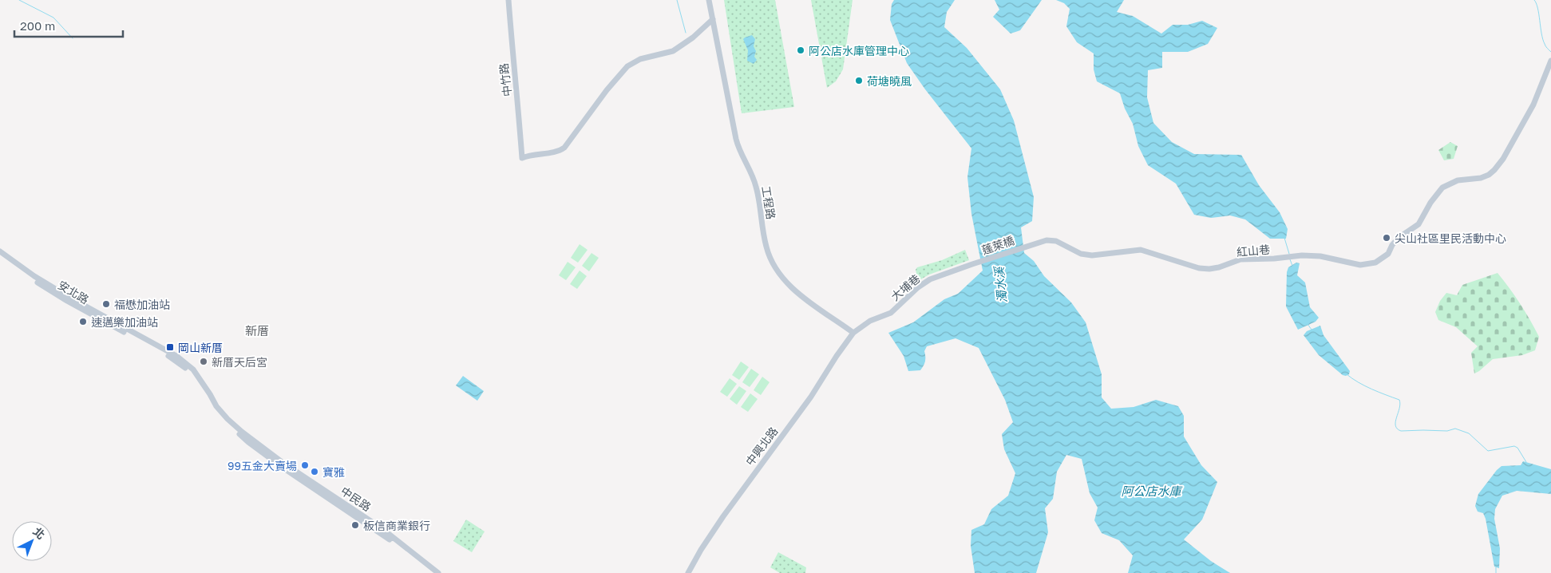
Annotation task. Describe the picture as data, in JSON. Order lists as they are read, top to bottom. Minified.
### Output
{"streets":{"street":["中竹路","工程路","蓬萊橋","紅山巷","大埔巷","安北路","中興北路","中民路"]},"crossings":[["中竹路","工程路"],["工程路","大埔巷"],["工程路","中興北路"],["蓬萊橋","紅山巷"],["蓬萊橋","大埔巷"],["大埔巷","中興北路"],["安北路","中民路"]],"districts":["新厝"],"water":["濁水溪","阿公店水庫"],"places":{"other":["阿公店水庫管理中心","荷塘曉風","尖山社區里民活動中心","福懋加油站","速邁樂加油站","新厝天后宮","99五金大賣場","寶雅","板信商業銀行"],"transit":["岡山新厝"]},"scale_bar":"200 m","north":"top right"}
